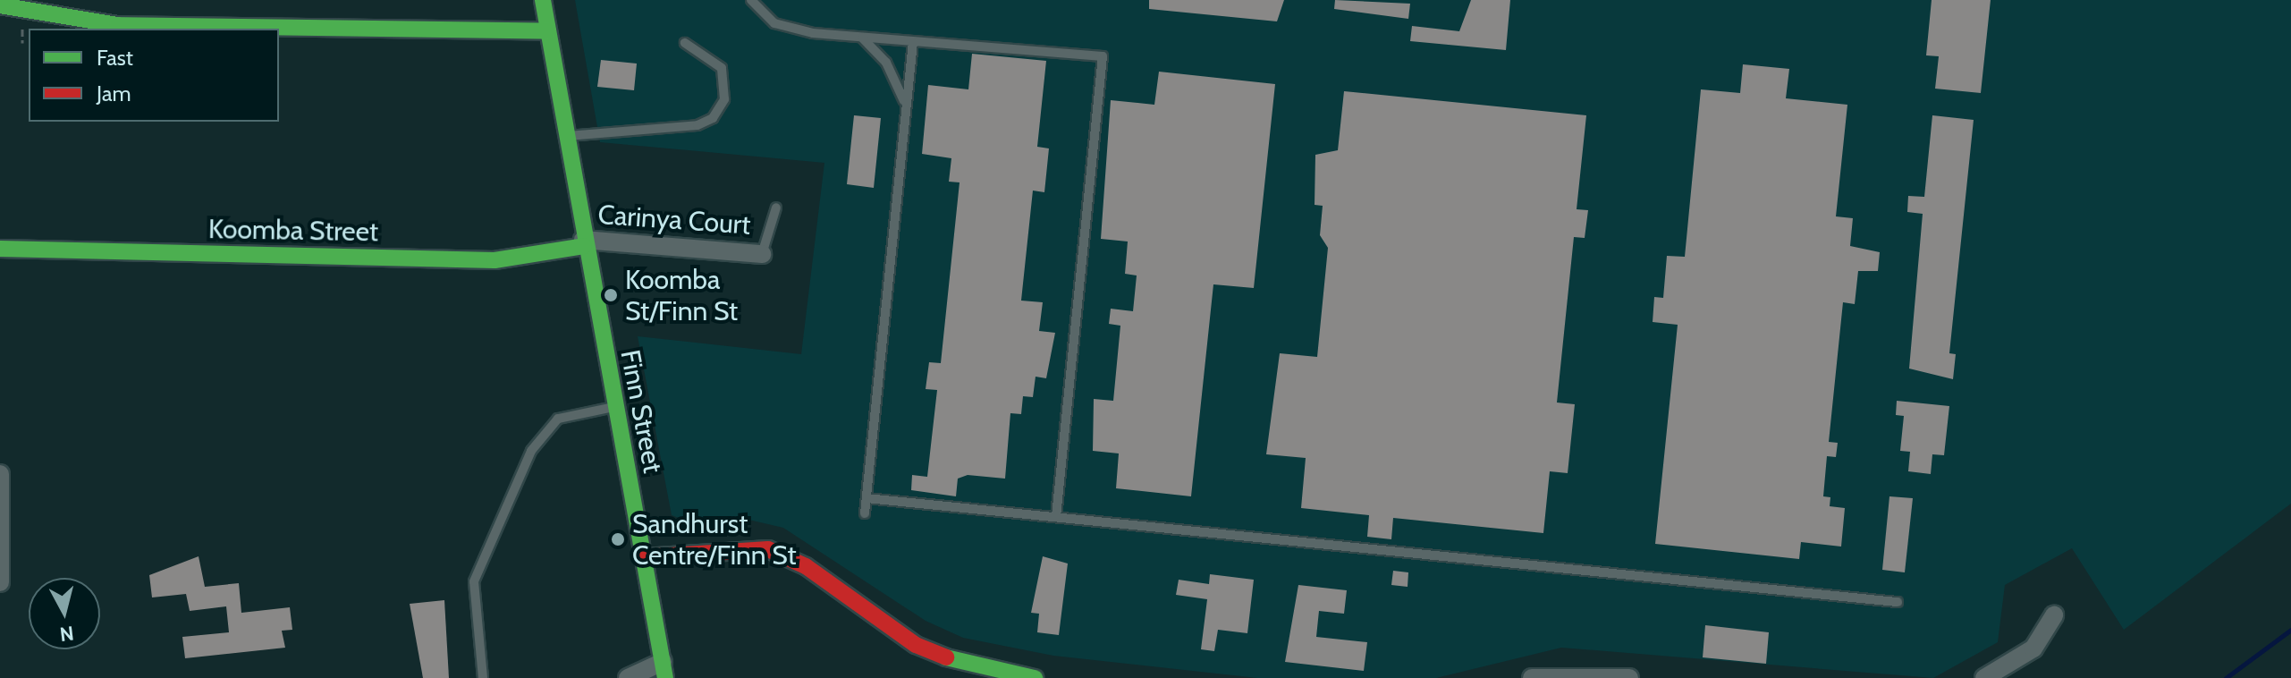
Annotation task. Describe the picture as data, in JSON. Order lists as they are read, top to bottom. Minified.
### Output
{"streets":{"street":["Carinya Court","Koomba Street","Finn Street"]},"crossings":[["Carinya Court","Koomba Street"],["Carinya Court","Finn Street"],["Koomba Street","Finn Street"]],"places":["Koomba St/Finn St","Sandhurst Centre/Finn St"],"legend":["Fast","Jam"],"north":"bottom"}
